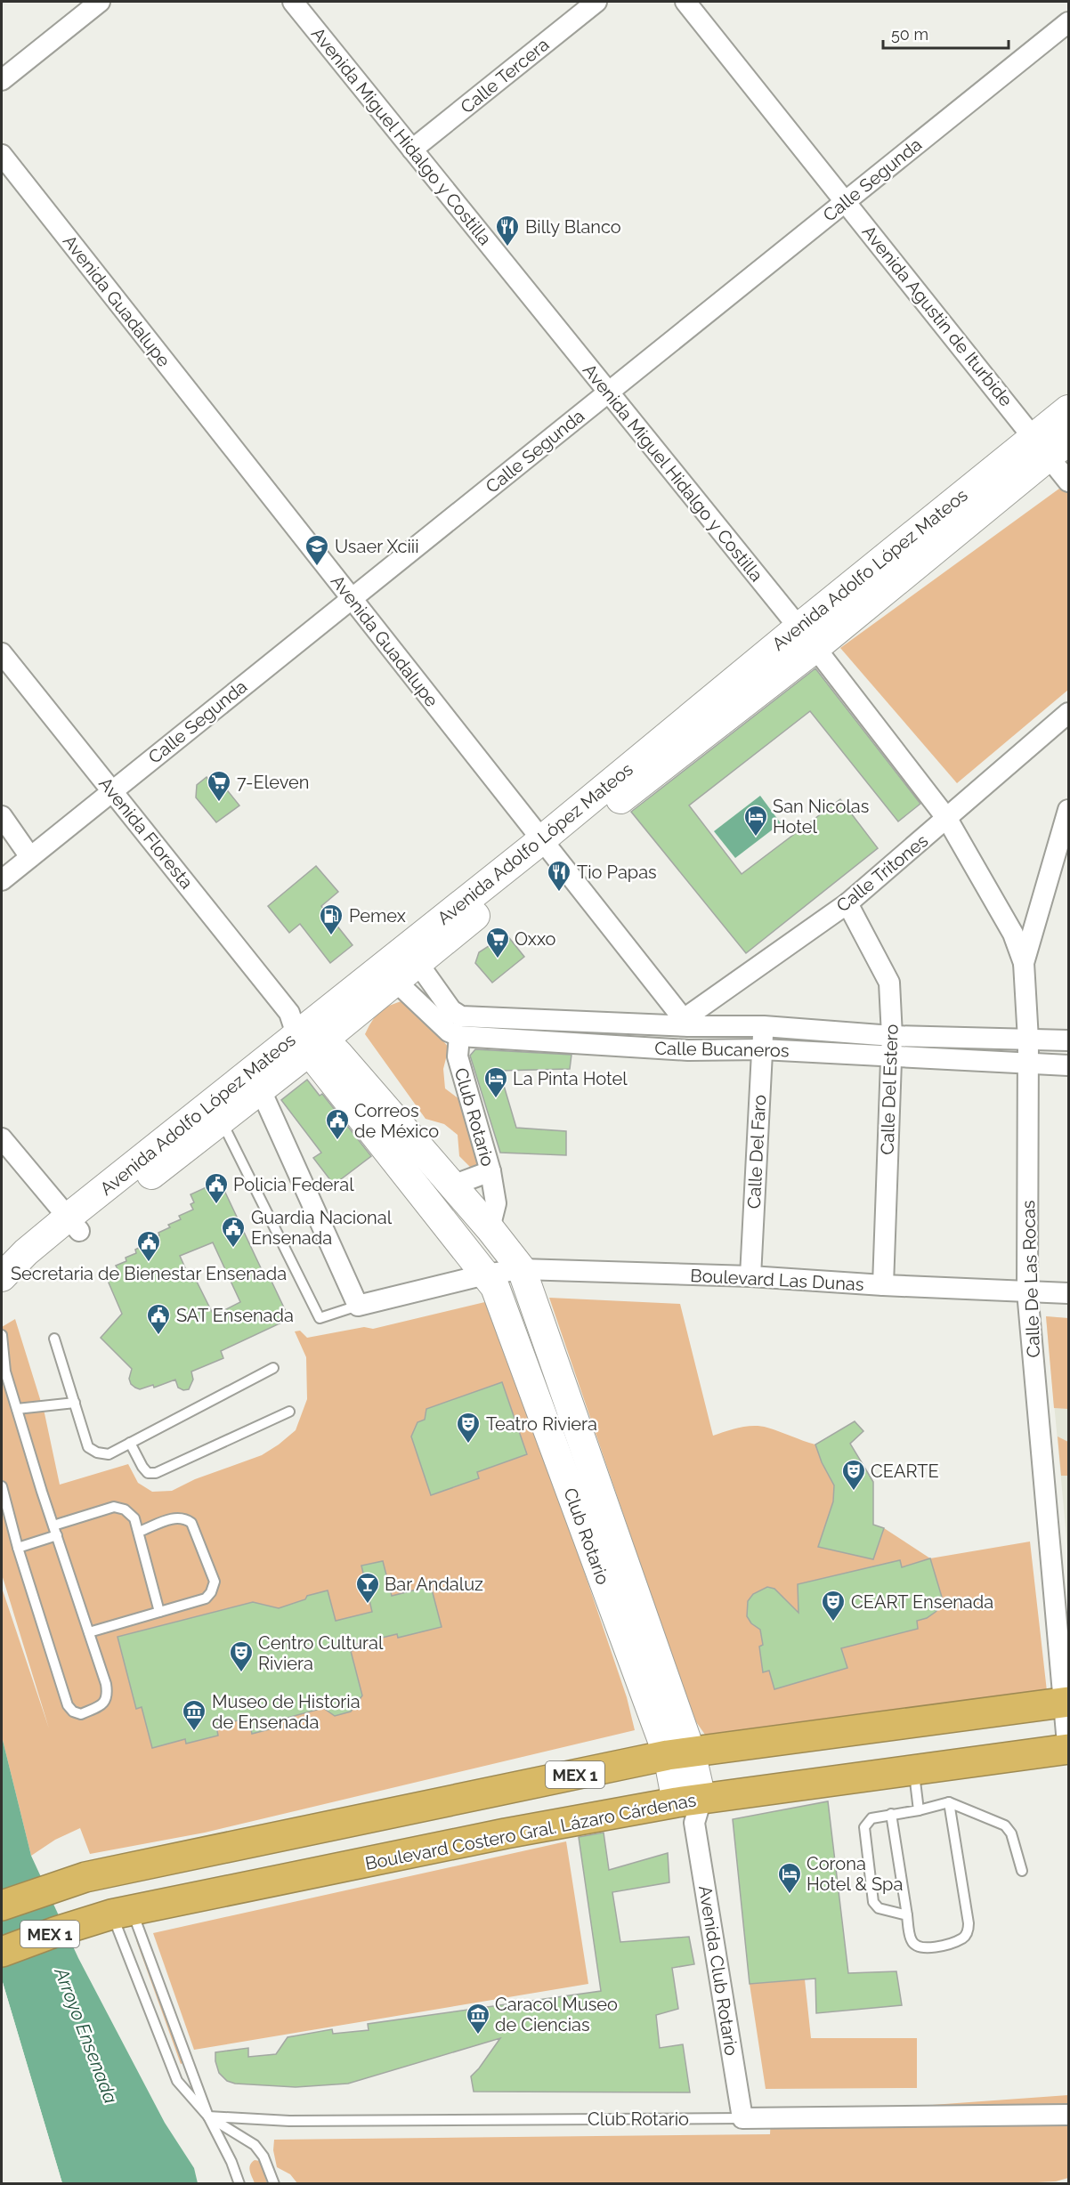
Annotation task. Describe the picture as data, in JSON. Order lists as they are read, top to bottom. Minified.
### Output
{"streets":{"highway":["MEX 1","Boulevard Costero Gral. Lázaro Cárdenas"],"main road":["Avenida Adolfo López Mateos","Avenida Floresta","Club Rotario"],"street":["Calle Tercera","Avenida Miguel Hidalgo y Costilla","Calle Segunda","Avenida Guadalupe","Avenida Agustin de Iturbide","Calle Tritones","Calle Bucaneros","Calle Del Estero","Calle Del Faro","Calle De Las Rocas","Boulevard Las Dunas","Avenida Club Rotario"]},"crossings":[["Calle Tercera","Avenida Miguel Hidalgo y Costilla"],["Avenida Miguel Hidalgo y Costilla","Calle Segunda"],["Avenida Miguel Hidalgo y Costilla","Avenida Adolfo López Mateos"],["Avenida Miguel Hidalgo y Costilla","Calle Tritones"],["Avenida Miguel Hidalgo y Costilla","Calle De Las Rocas"],["Calle Segunda","Avenida Guadalupe"],["Calle Segunda","Avenida Agustin de Iturbide"],["Calle Segunda","Avenida Floresta"],["Avenida Guadalupe","Avenida Adolfo López Mateos"],["Avenida Guadalupe","Calle Tritones"],["Avenida Guadalupe","Calle Bucaneros"],["Avenida Agustin de Iturbide","Avenida Adolfo López Mateos"],["Avenida Adolfo López Mateos","Avenida Floresta"],["Avenida Adolfo López Mateos","Calle Bucaneros"],["Avenida Floresta","Club Rotario"],["Avenida Floresta","Boulevard Las Dunas"],["Calle Tritones","Calle Bucaneros"],["Calle Tritones","Calle Del Estero"],["Calle Bucaneros","Calle Del Estero"],["Calle Bucaneros","Club Rotario"],["Calle Bucaneros","Calle Del Faro"],["Calle Bucaneros","Calle De Las Rocas"],["Calle Del Estero","Boulevard Las Dunas"],["Club Rotario","Boulevard Las Dunas"],["Club Rotario","MEX 1"],["Club Rotario","Boulevard Costero Gral. Lázaro Cárdenas"],["Club Rotario","Avenida Club Rotario"],["Calle Del Faro","Boulevard Las Dunas"],["Calle De Las Rocas","Boulevard Las Dunas"],["Calle De Las Rocas","MEX 1"],["Calle De Las Rocas","Boulevard Costero Gral. Lázaro Cárdenas"],["Boulevard Costero Gral. Lázaro Cárdenas","Avenida Club Rotario"]],"water":["Arroyo Ensenada"],"places":{"restaurant":["Billy Blanco","Tio Papas"],"school or university":["Usaer Xciii"],"supermarket":["7-Eleven","Oxxo"],"hotel":["San Nicolas Hotel","La Pinta Hotel","Corona Hotel & Spa"],"fuel station":["Pemex"],"public building":["Correos de México","Policia Federal","Guardia Nacional Ensenada","Secretaria de Bienestar Ensenada","SAT Ensenada"],"theatre":["Teatro Riviera","CEARTE","CEART Ensenada","Centro Cultural Riviera"],"bar":["Bar Andaluz"],"museum":["Museo de Historia de Ensenada","Caracol Museo de Ciencias"]},"scale_bar":"50 m"}
